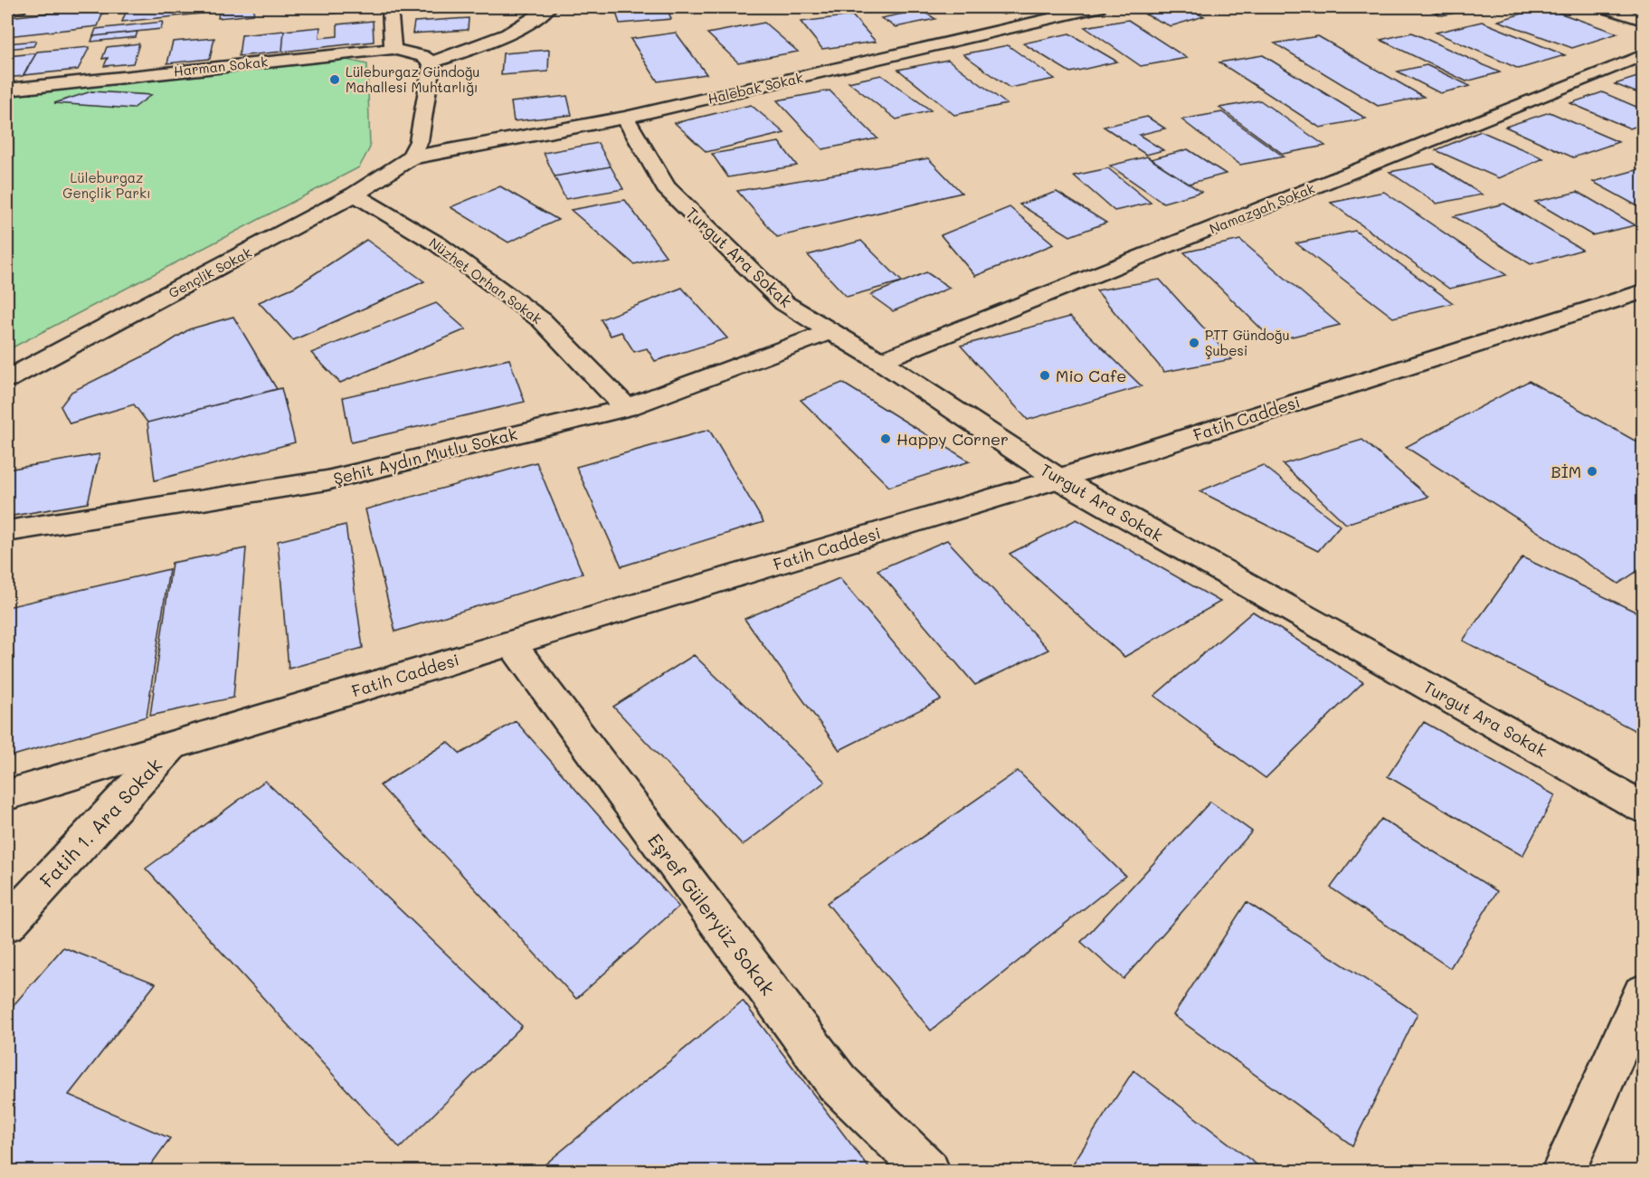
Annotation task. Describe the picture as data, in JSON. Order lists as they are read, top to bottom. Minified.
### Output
{"streets":{"street":["Harman Sokak","Halebak Sokak","Namazgah Sokak","Turgut Ara Sokak","Gençlik Sokak","Nüzhet Orhan Sokak","Fatih Caddesi","Şehit Aydın Mutlu Sokak","Fatih 1. Ara Sokak","Eşref Güleryüz Sokak"]},"crossings":[["Halebak Sokak","Turgut Ara Sokak"],["Halebak Sokak","Gençlik Sokak"],["Namazgah Sokak","Turgut Ara Sokak"],["Turgut Ara Sokak","Fatih Caddesi"],["Turgut Ara Sokak","Şehit Aydın Mutlu Sokak"],["Gençlik Sokak","Nüzhet Orhan Sokak"],["Nüzhet Orhan Sokak","Şehit Aydın Mutlu Sokak"],["Fatih Caddesi","Fatih 1. Ara Sokak"],["Fatih Caddesi","Eşref Güleryüz Sokak"]],"parks":["Lüleburgaz Gençlik Parkı"],"places":["Lüleburgaz Gündoğu Mahallesi Muhtarlığı","PTT Gündoğu Şubesi","Mio Cafe","Happy Corner","BİM"]}
